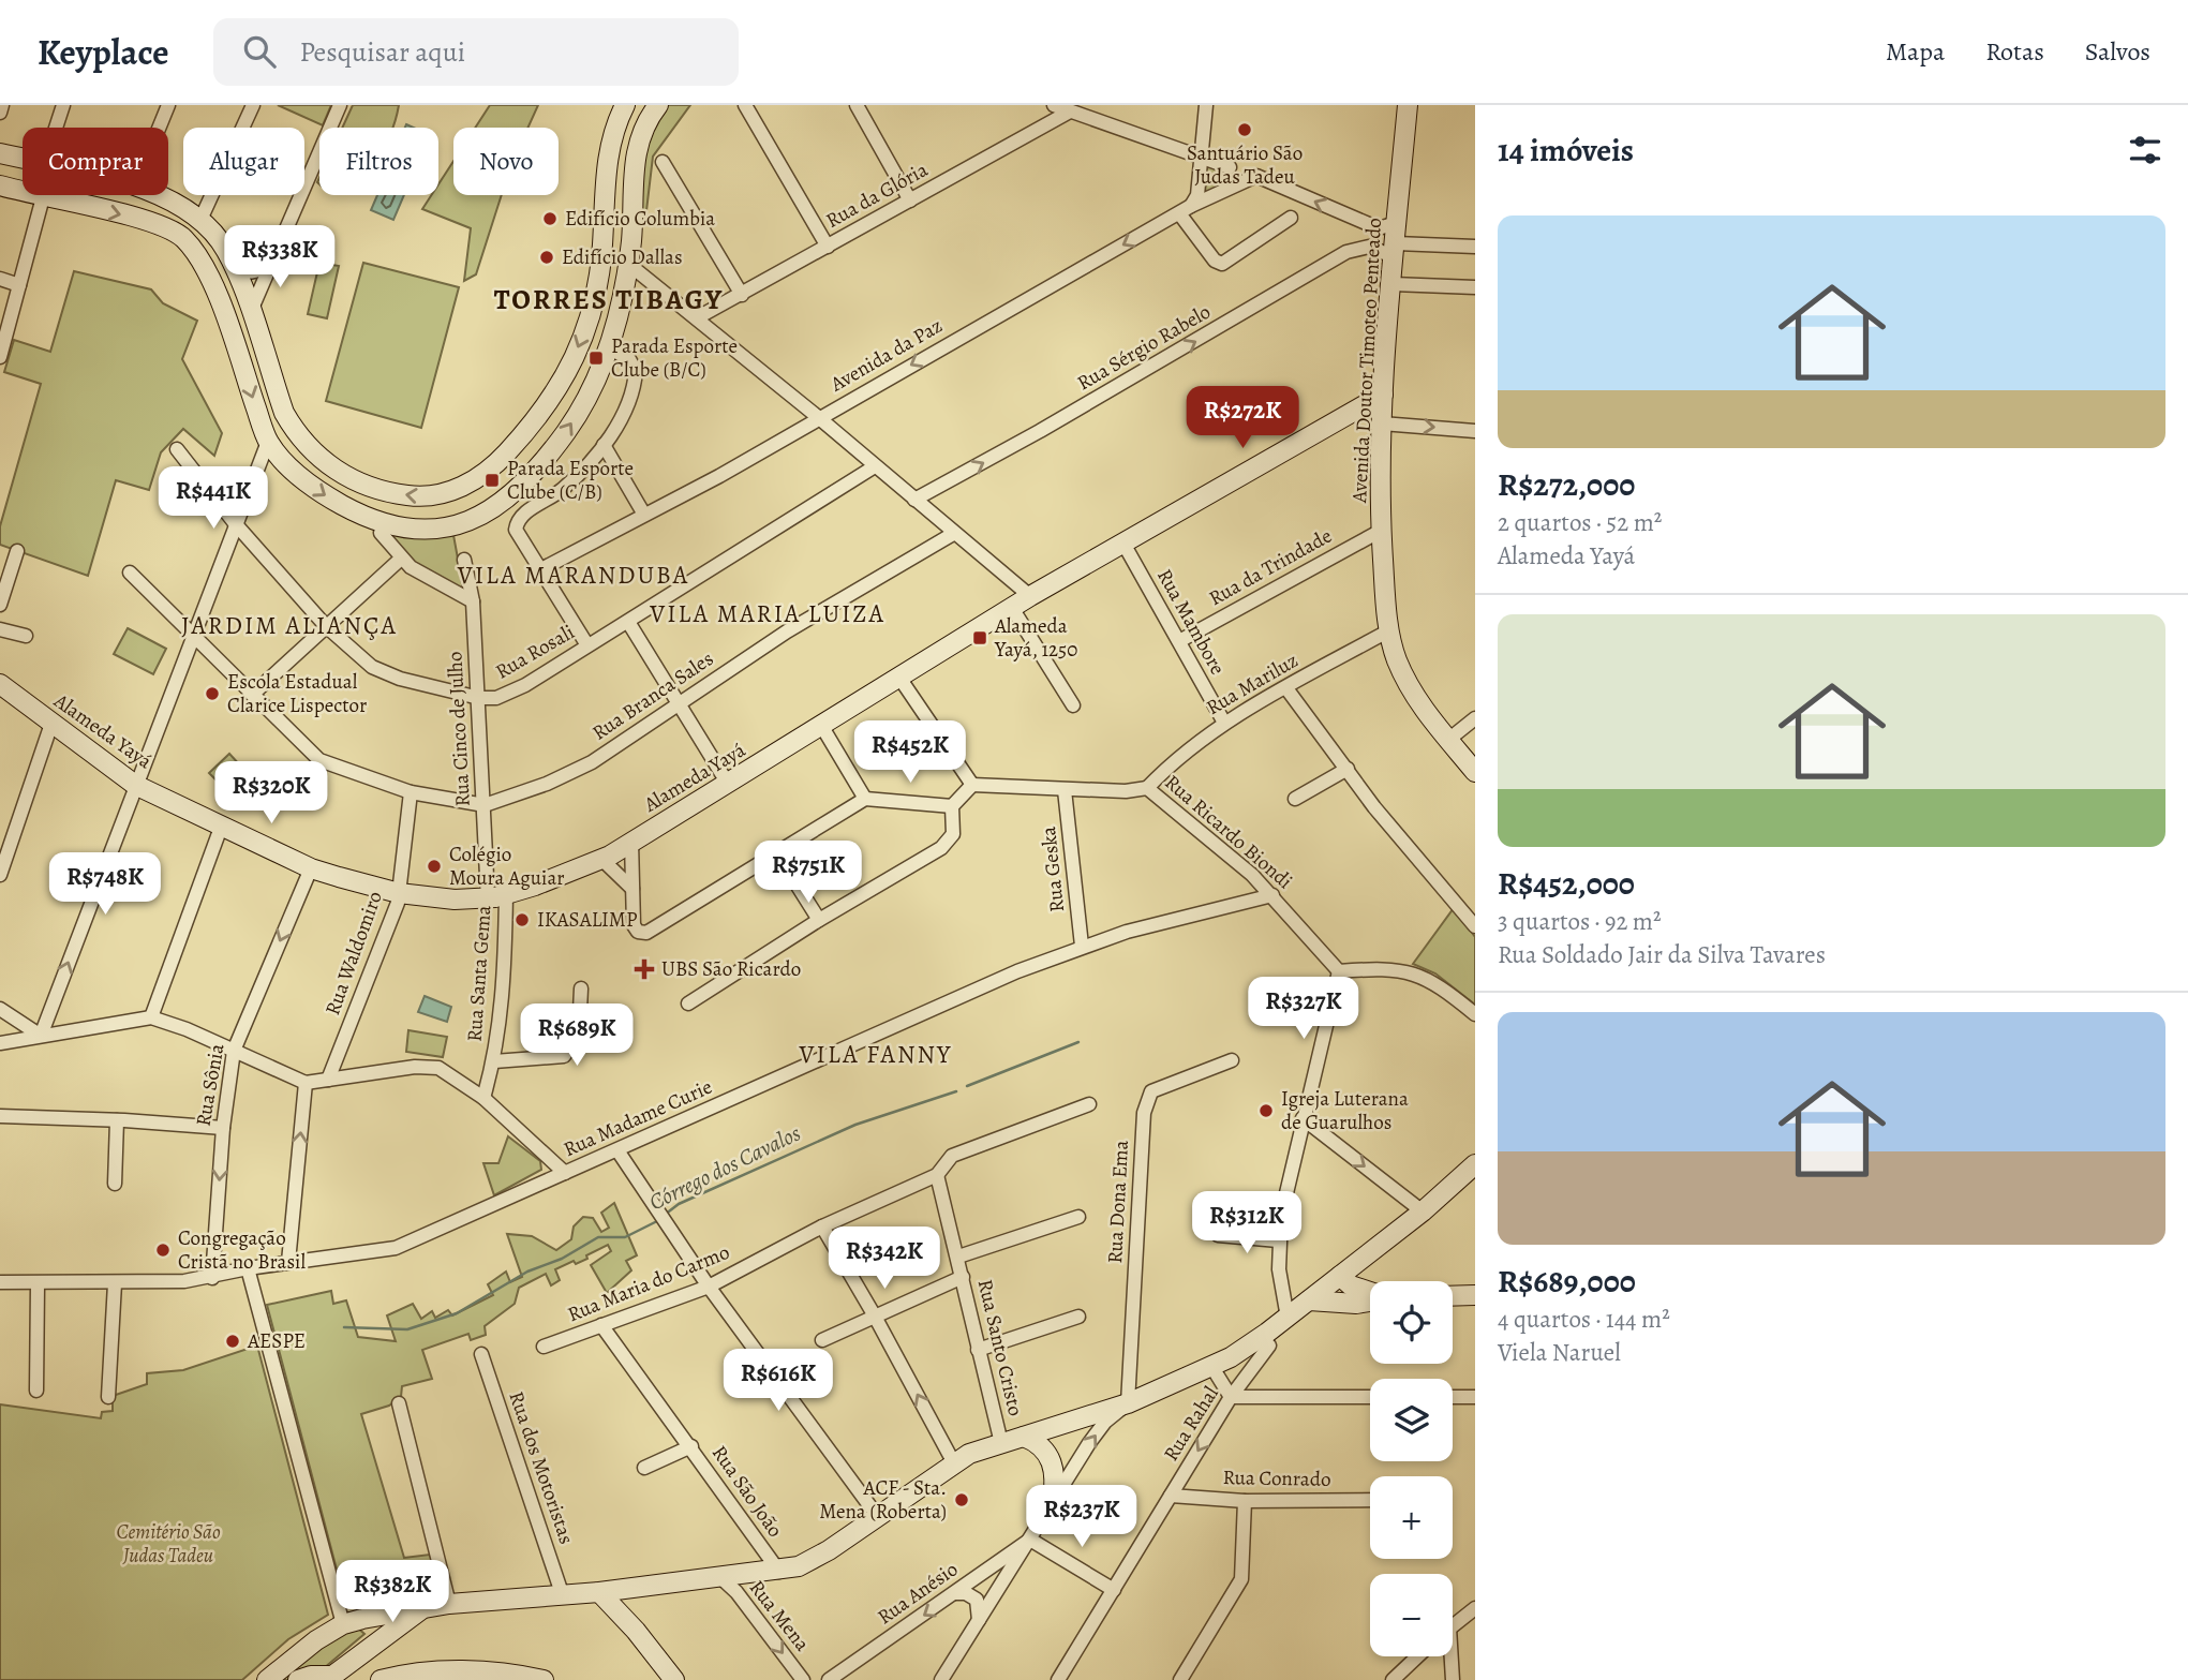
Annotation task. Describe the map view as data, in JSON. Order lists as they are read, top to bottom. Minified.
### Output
{"streets":{"main road":["Avenida Doutor Timoteo Penteado","Alameda Yayá"],"street":["Rua da Glória","Rua Sérgio Rabelo","Avenida da Paz","Rua da Trindade","Rua Mambore","Rua Rosali","Rua Mariluz","Rua Branca Sales","Rua Cinco de Julho","Rua Ricardo Biondi","Rua Geska","Rua Waldomiro","Rua Santa Gema","Rua Sônia","Rua Madame Curie","Rua Dona Ema","Rua Maria do Carmo","Rua Santo Cristo","Rua Rahal","Rua dos Motoristas","Rua Conrado","Rua São João","Rua Anésio","Rua Mena"]},"crossings":[["Avenida Doutor Timoteo Penteado","Rua da Trindade"],["Avenida Doutor Timoteo Penteado","Rua Mariluz"],["Avenida Doutor Timoteo Penteado","Alameda Yayá"],["Rua da Trindade","Rua Mambore"],["Rua Mambore","Rua Mariluz"],["Rua Mambore","Alameda Yayá"],["Rua Rosali","Rua Cinco de Julho"],["Rua Mariluz","Rua Ricardo Biondi"],["Rua Branca Sales","Rua Cinco de Julho"],["Rua Cinco de Julho","Alameda Yayá"],["Rua Cinco de Julho","Rua Santa Gema"],["Alameda Yayá","Rua Waldomiro"],["Alameda Yayá","Rua Santa Gema"],["Alameda Yayá","Rua Sônia"],["Rua Ricardo Biondi","Rua Geska"],["Rua Ricardo Biondi","Rua Madame Curie"],["Rua Geska","Rua Madame Curie"],["Rua Sônia","Rua Madame Curie"],["Rua Maria do Carmo","Rua Santo Cristo"],["Rua Maria do Carmo","Rua São João"],["Rua Rahal","Rua Conrado"]],"one_way":["Rua Sérgio Rabelo","Avenida da Paz","Rua Mena"],"districts":["TORRES TIBAGY","VILA MARANDUBA","VILA MARIA LUIZA","JARDIM ALIANÇA","VILA FANNY"],"water":["Córrego dos Cavalos"],"parks":["Cemitério São Judas Tadeu"],"places":{"other":["Santuário São Judas Tadeu","Edifício Columbia","Edifício Dallas","Escola Estadual Clarice Lispector","Colégio Moura Aguiar","IKASALIMP","Igreja Luterana de Guarulhos","Congregação Cristã no Brasil","AESPE","ACF - Sta. Mena (Roberta)"],"transit":["Parada Esporte Clube (B/C)","Parada Esporte Clube (C/B)","Alameda Yayá, 1250"],"health":["UBS São Ricardo"]},"page":{"header":"Keyplace","search":"Pesquisar aqui","nav":["Mapa","Rotas","Salvos"],"heading":"14 imóveis","chip":["Comprar","Alugar","Filtros","Novo"],"list":[{"name":"R$272,000","note":"2 quartos · 52 m² · Alameda Yayá"},{"name":"R$452,000","note":"3 quartos · 92 m² · Rua Soldado Jair da Silva Tavares"},{"name":"R$689,000","note":"4 quartos · 144 m² · Viela Naruel"}],"price":["R$338K","R$272K","R$441K","R$452K","R$320K","R$751K","R$748K","R$327K","R$689K","R$312K","R$342K","R$616K","R$237K","R$382K"],"map_buttons":["+","−"]}}
